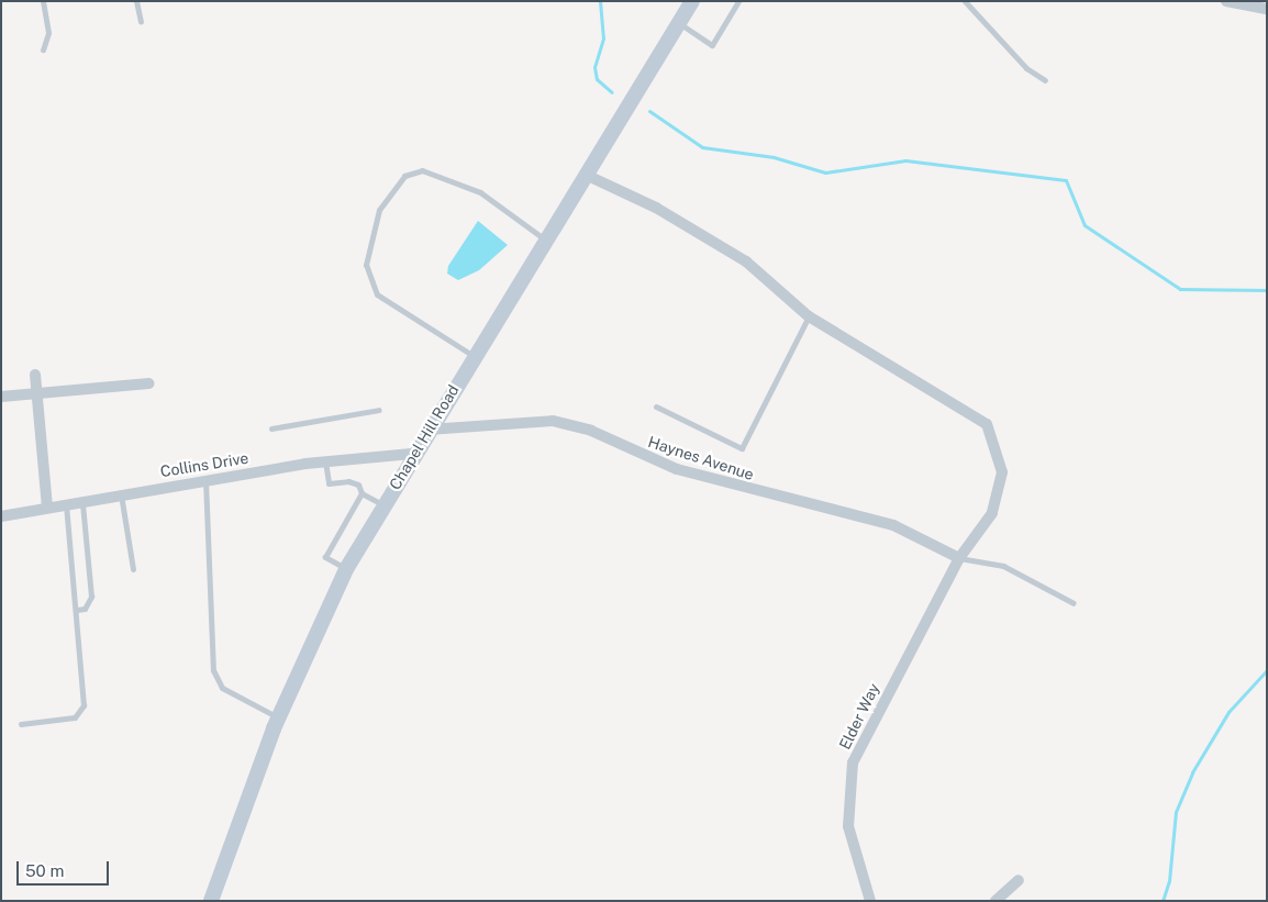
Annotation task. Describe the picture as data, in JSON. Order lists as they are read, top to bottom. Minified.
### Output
{"streets":{"main road":["Chapel Hill Road"],"street":["Haynes Avenue","Collins Drive","Elder Way"]},"crossings":[["Chapel Hill Road","Haynes Avenue"],["Chapel Hill Road","Collins Drive"],["Chapel Hill Road","Elder Way"],["Haynes Avenue","Elder Way"]],"scale_bar":"50 m"}
